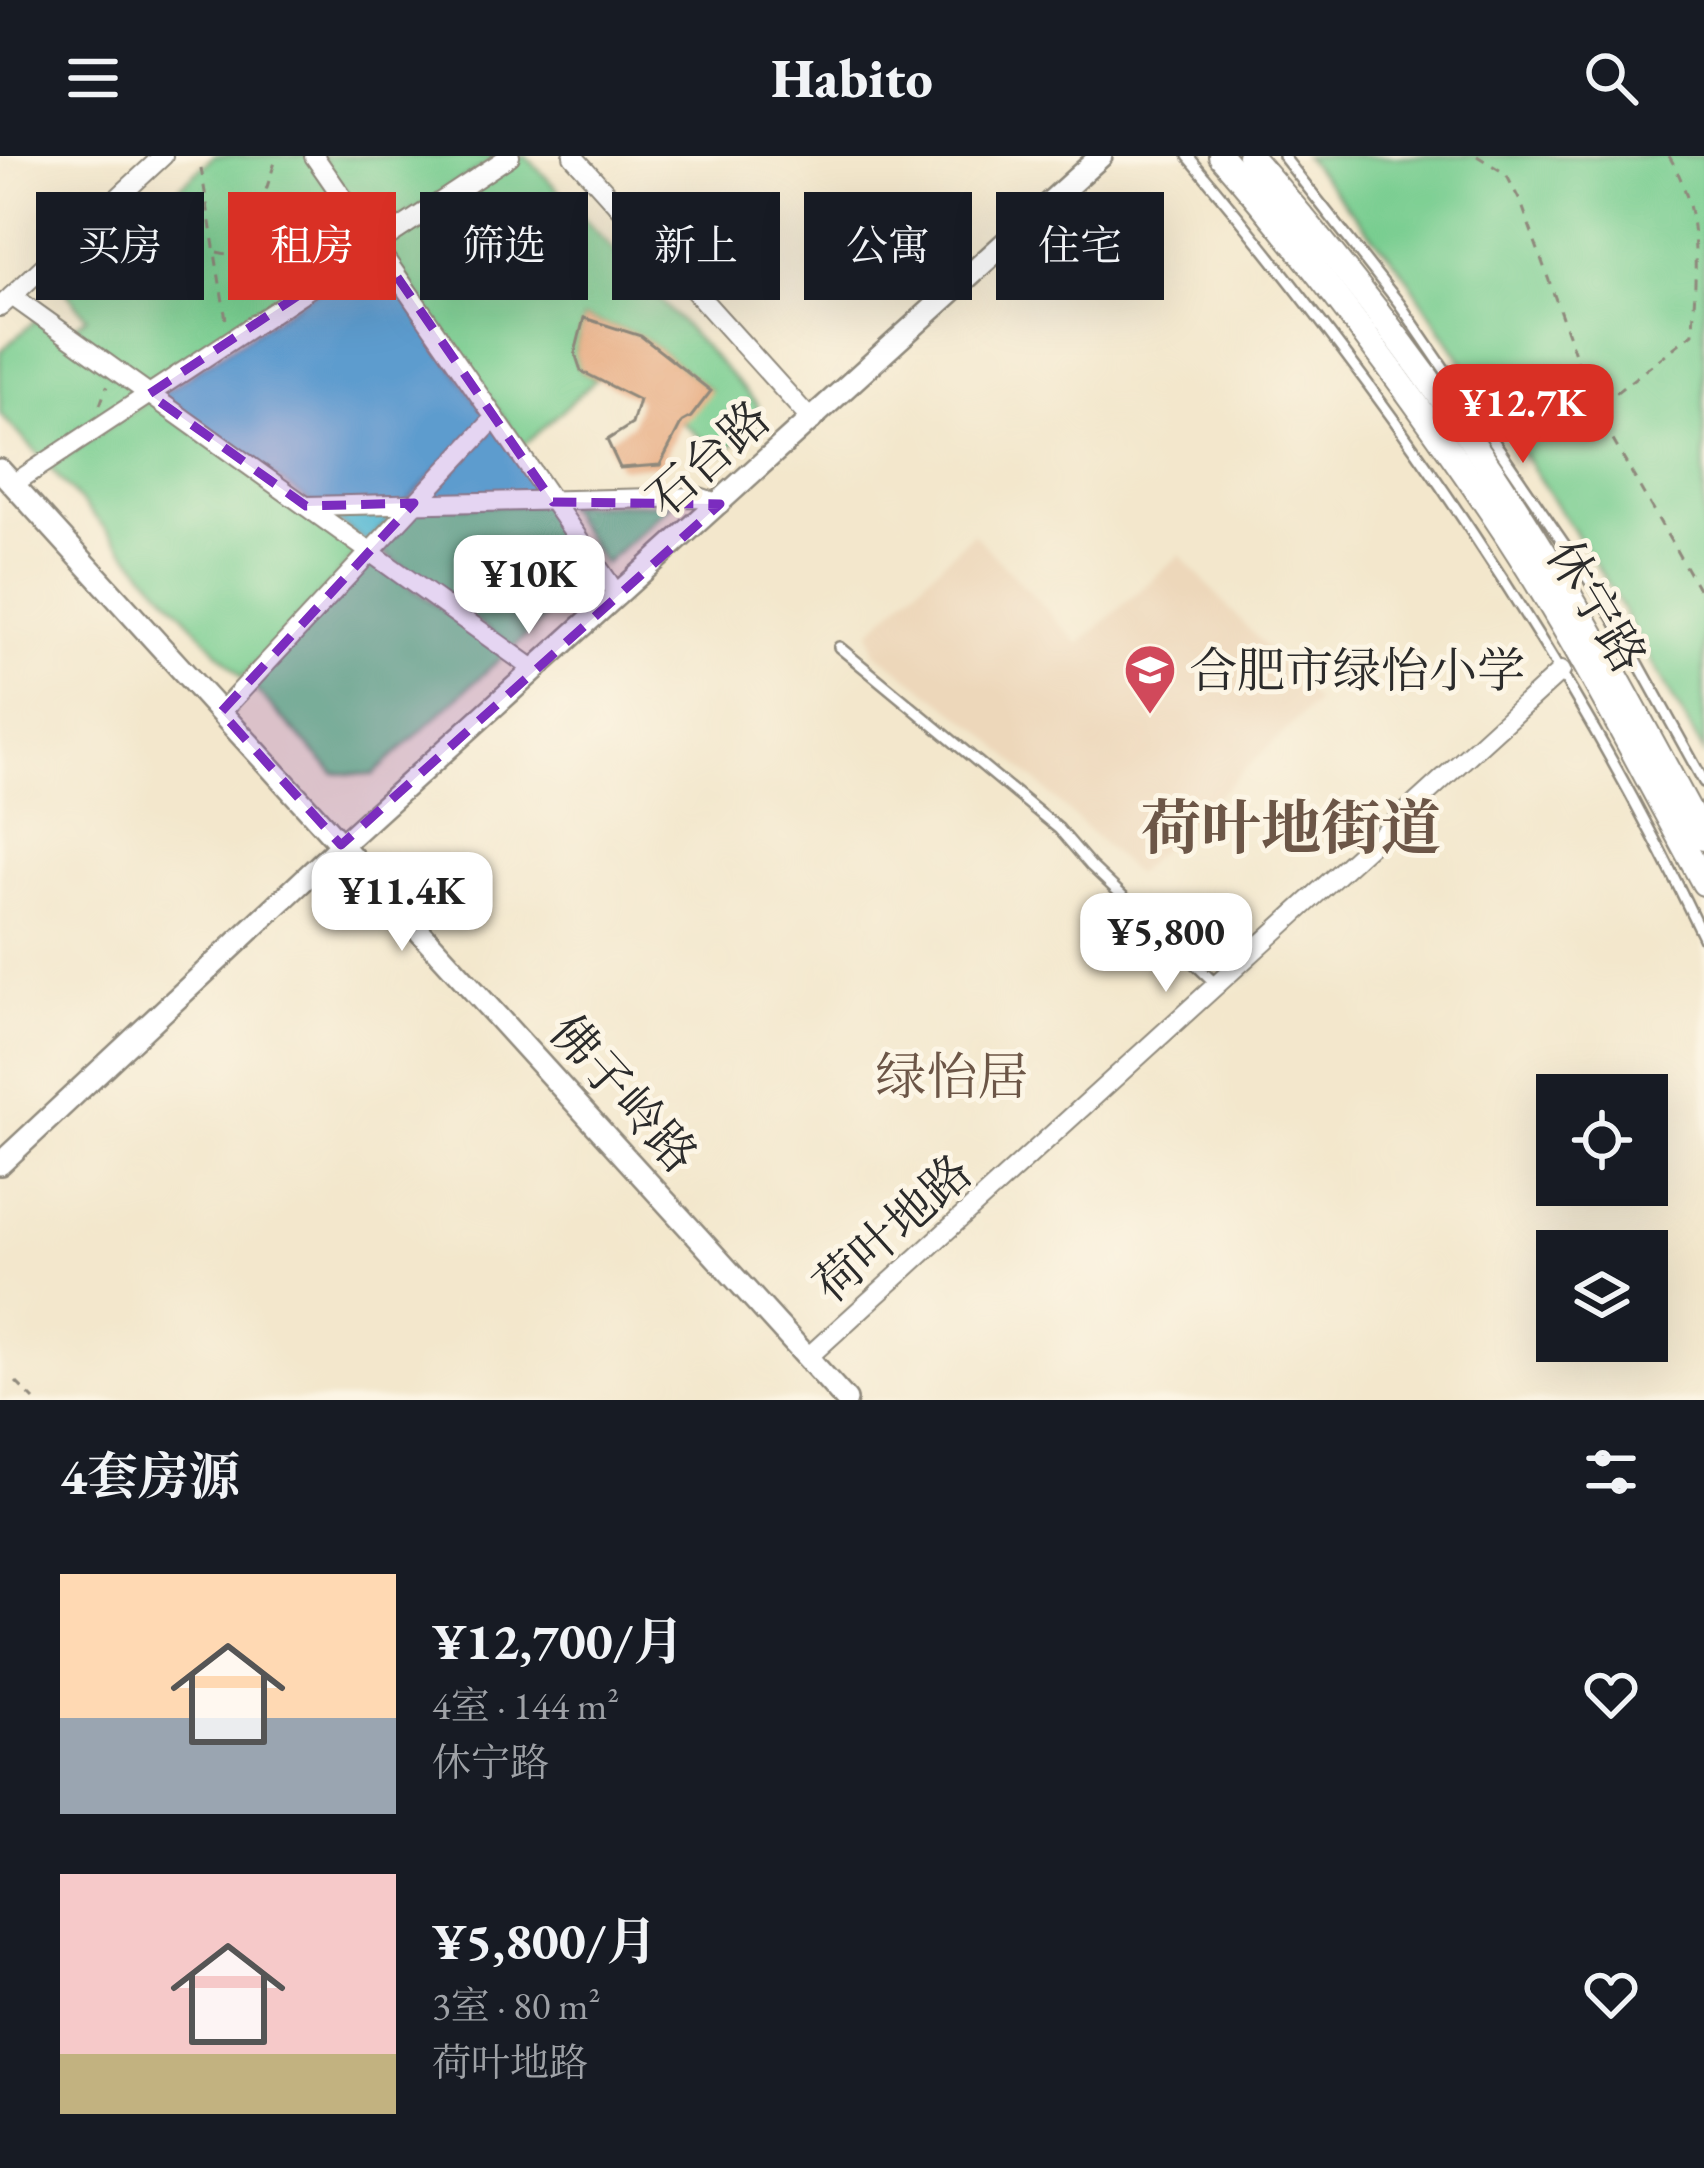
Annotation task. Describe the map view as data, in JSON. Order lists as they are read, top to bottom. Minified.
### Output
{"streets":{"main road":["休宁路"],"street":["石台路","佛子岭路","荷叶地路"]},"crossings":[["石台路","佛子岭路"],["佛子岭路","荷叶地路"]],"districts":["荷叶地街道","绿怡居"],"places":{"school or university":["合肥市绿怡小学"]},"page":{"header":"Habito","chip":["买房","租房","筛选","新上","公寓","住宅"],"price":["¥12.7K","¥10K","¥11.4K","¥5,800"],"heading":"4套房源","list":[{"name":"¥12,700/月","note":"4室 · 144 m² · 休宁路"},{"name":"¥5,800/月","note":"3室 · 80 m² · 荷叶地路"}]}}
